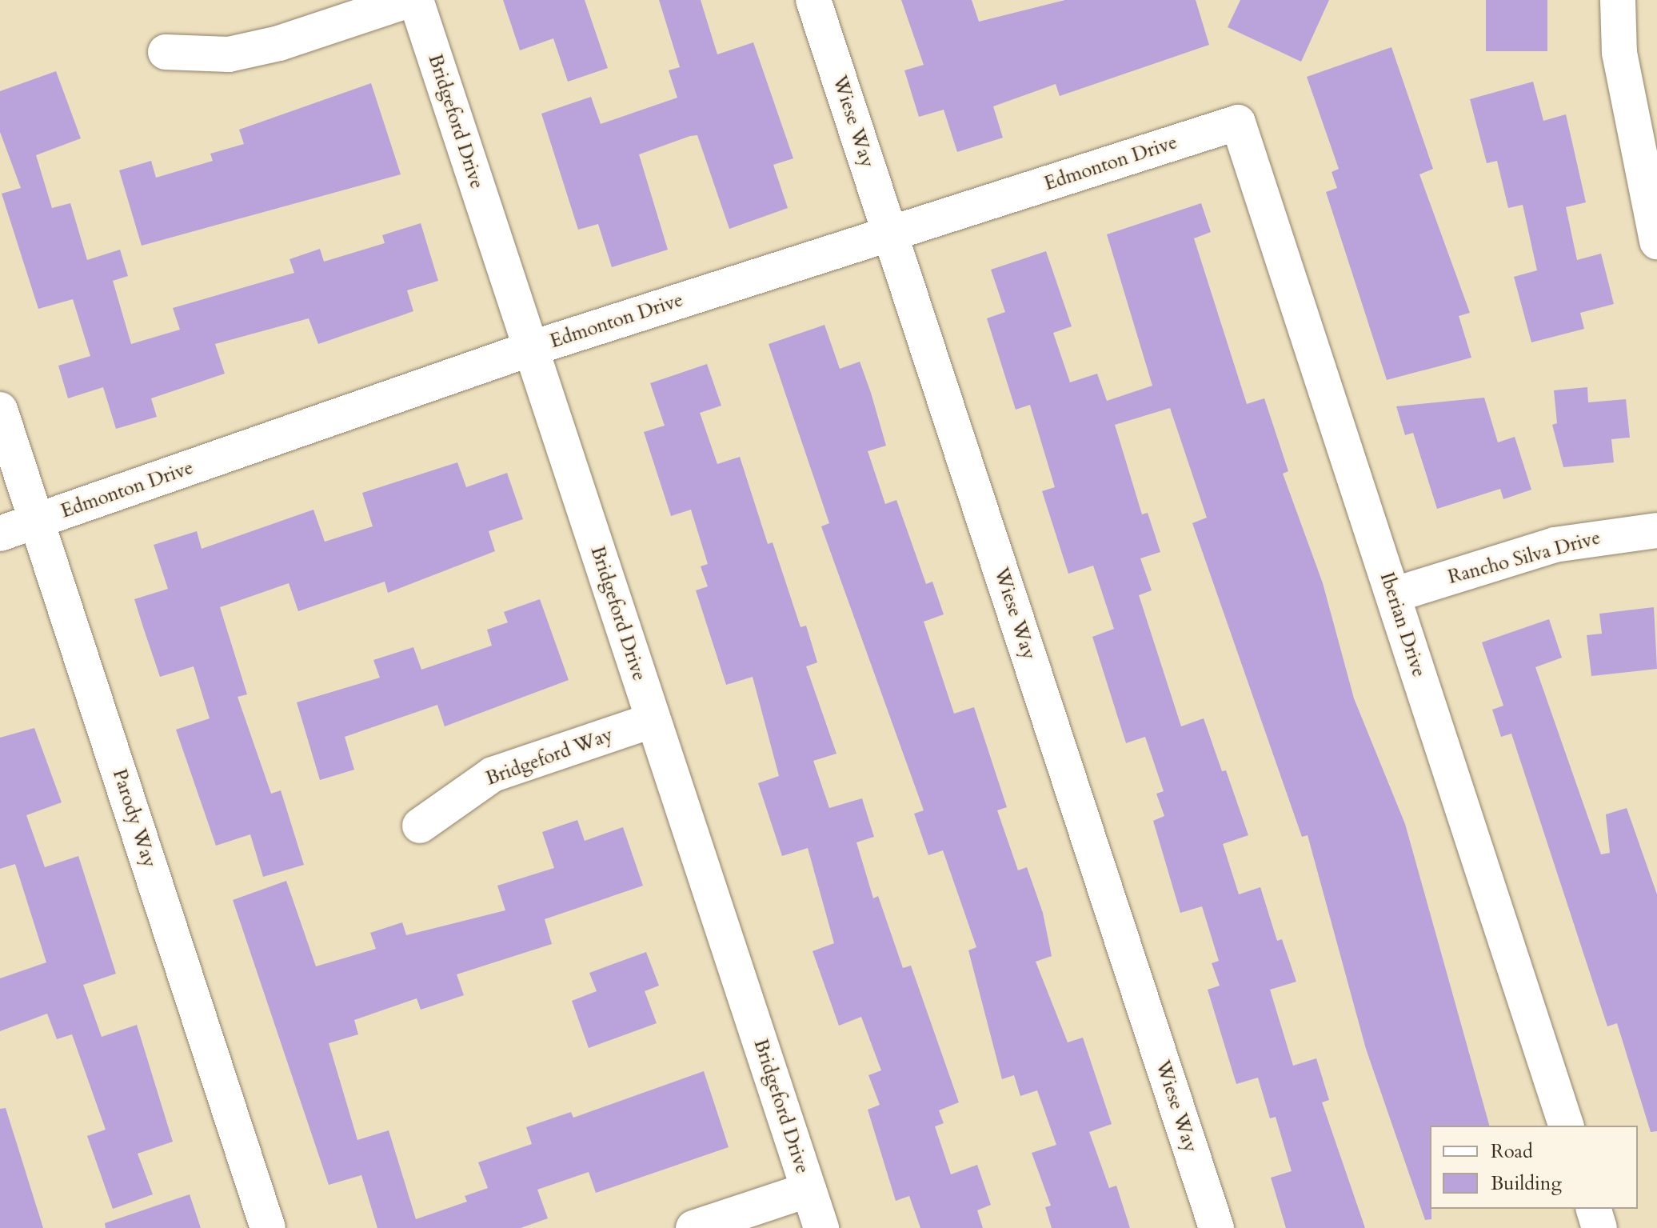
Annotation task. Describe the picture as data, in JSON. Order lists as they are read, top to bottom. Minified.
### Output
{"streets":{"street":["Bridgeford Drive","Wiese Way","Edmonton Drive","Rancho Silva Drive","Iberian Drive","Bridgeford Way","Parody Way"]},"crossings":[["Bridgeford Drive","Edmonton Drive"],["Bridgeford Drive","Bridgeford Way"],["Wiese Way","Edmonton Drive"],["Edmonton Drive","Iberian Drive"],["Edmonton Drive","Parody Way"],["Rancho Silva Drive","Iberian Drive"]],"legend":["Road","Building"]}
